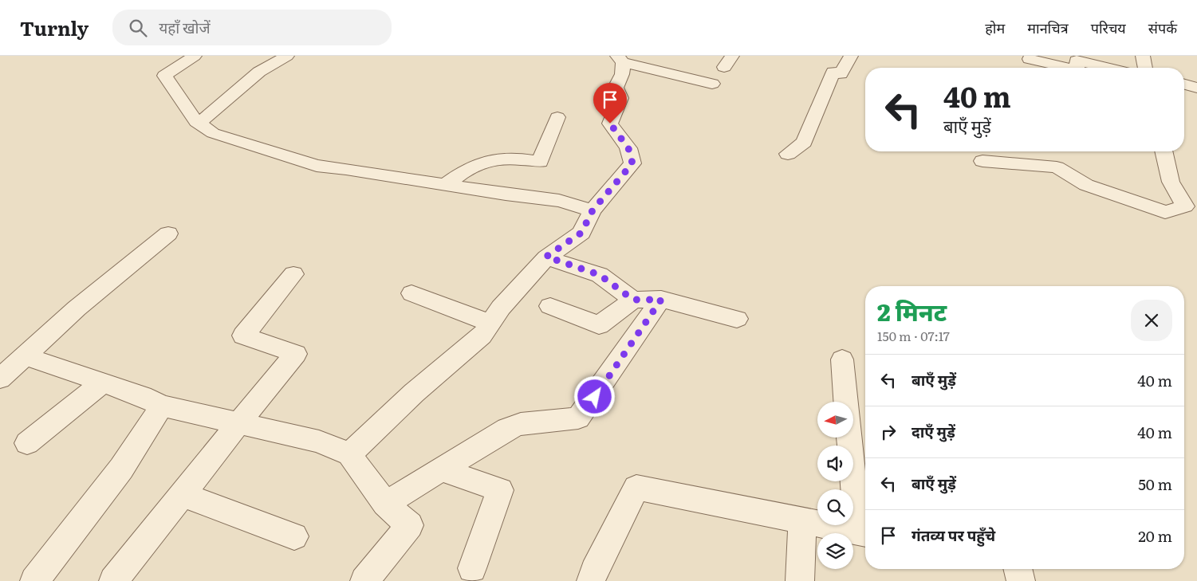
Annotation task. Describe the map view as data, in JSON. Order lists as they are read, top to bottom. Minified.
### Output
{"north":"left","page":{"header":"Turnly","search":"यहाँ खोजें","nav":["होम","मानचित्र","परिचय","संपर्क"],"turn":["40 m","बाएँ मुड़ें"],"heading":["2 मिनट","150 m · 07:17"],"list":[{"name":"बाएँ मुड़ें","value":"40 m"},{"name":"दाएँ मुड़ें","value":"40 m"},{"name":"बाएँ मुड़ें","value":"50 m"},{"name":"गंतव्य पर पहुँचे","value":"20 m"}]}}
